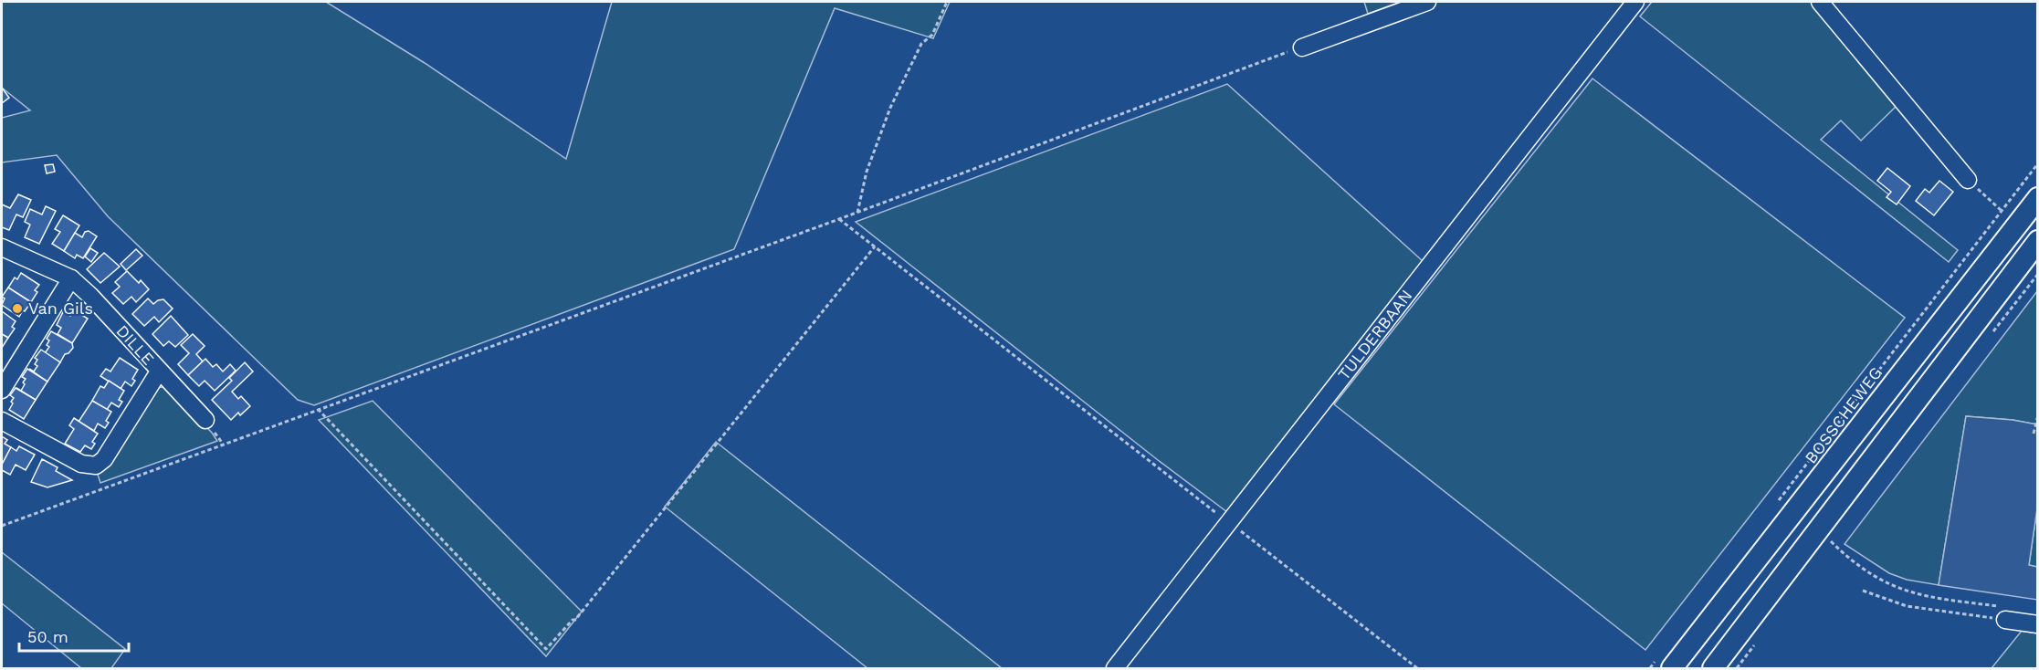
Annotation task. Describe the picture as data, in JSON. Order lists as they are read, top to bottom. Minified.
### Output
{"streets":{"main road":["BOSSCHEWEG"],"street":["TULDERBAAN","DILLE"]},"places":["Van Gils"],"scale_bar":"50 m"}
